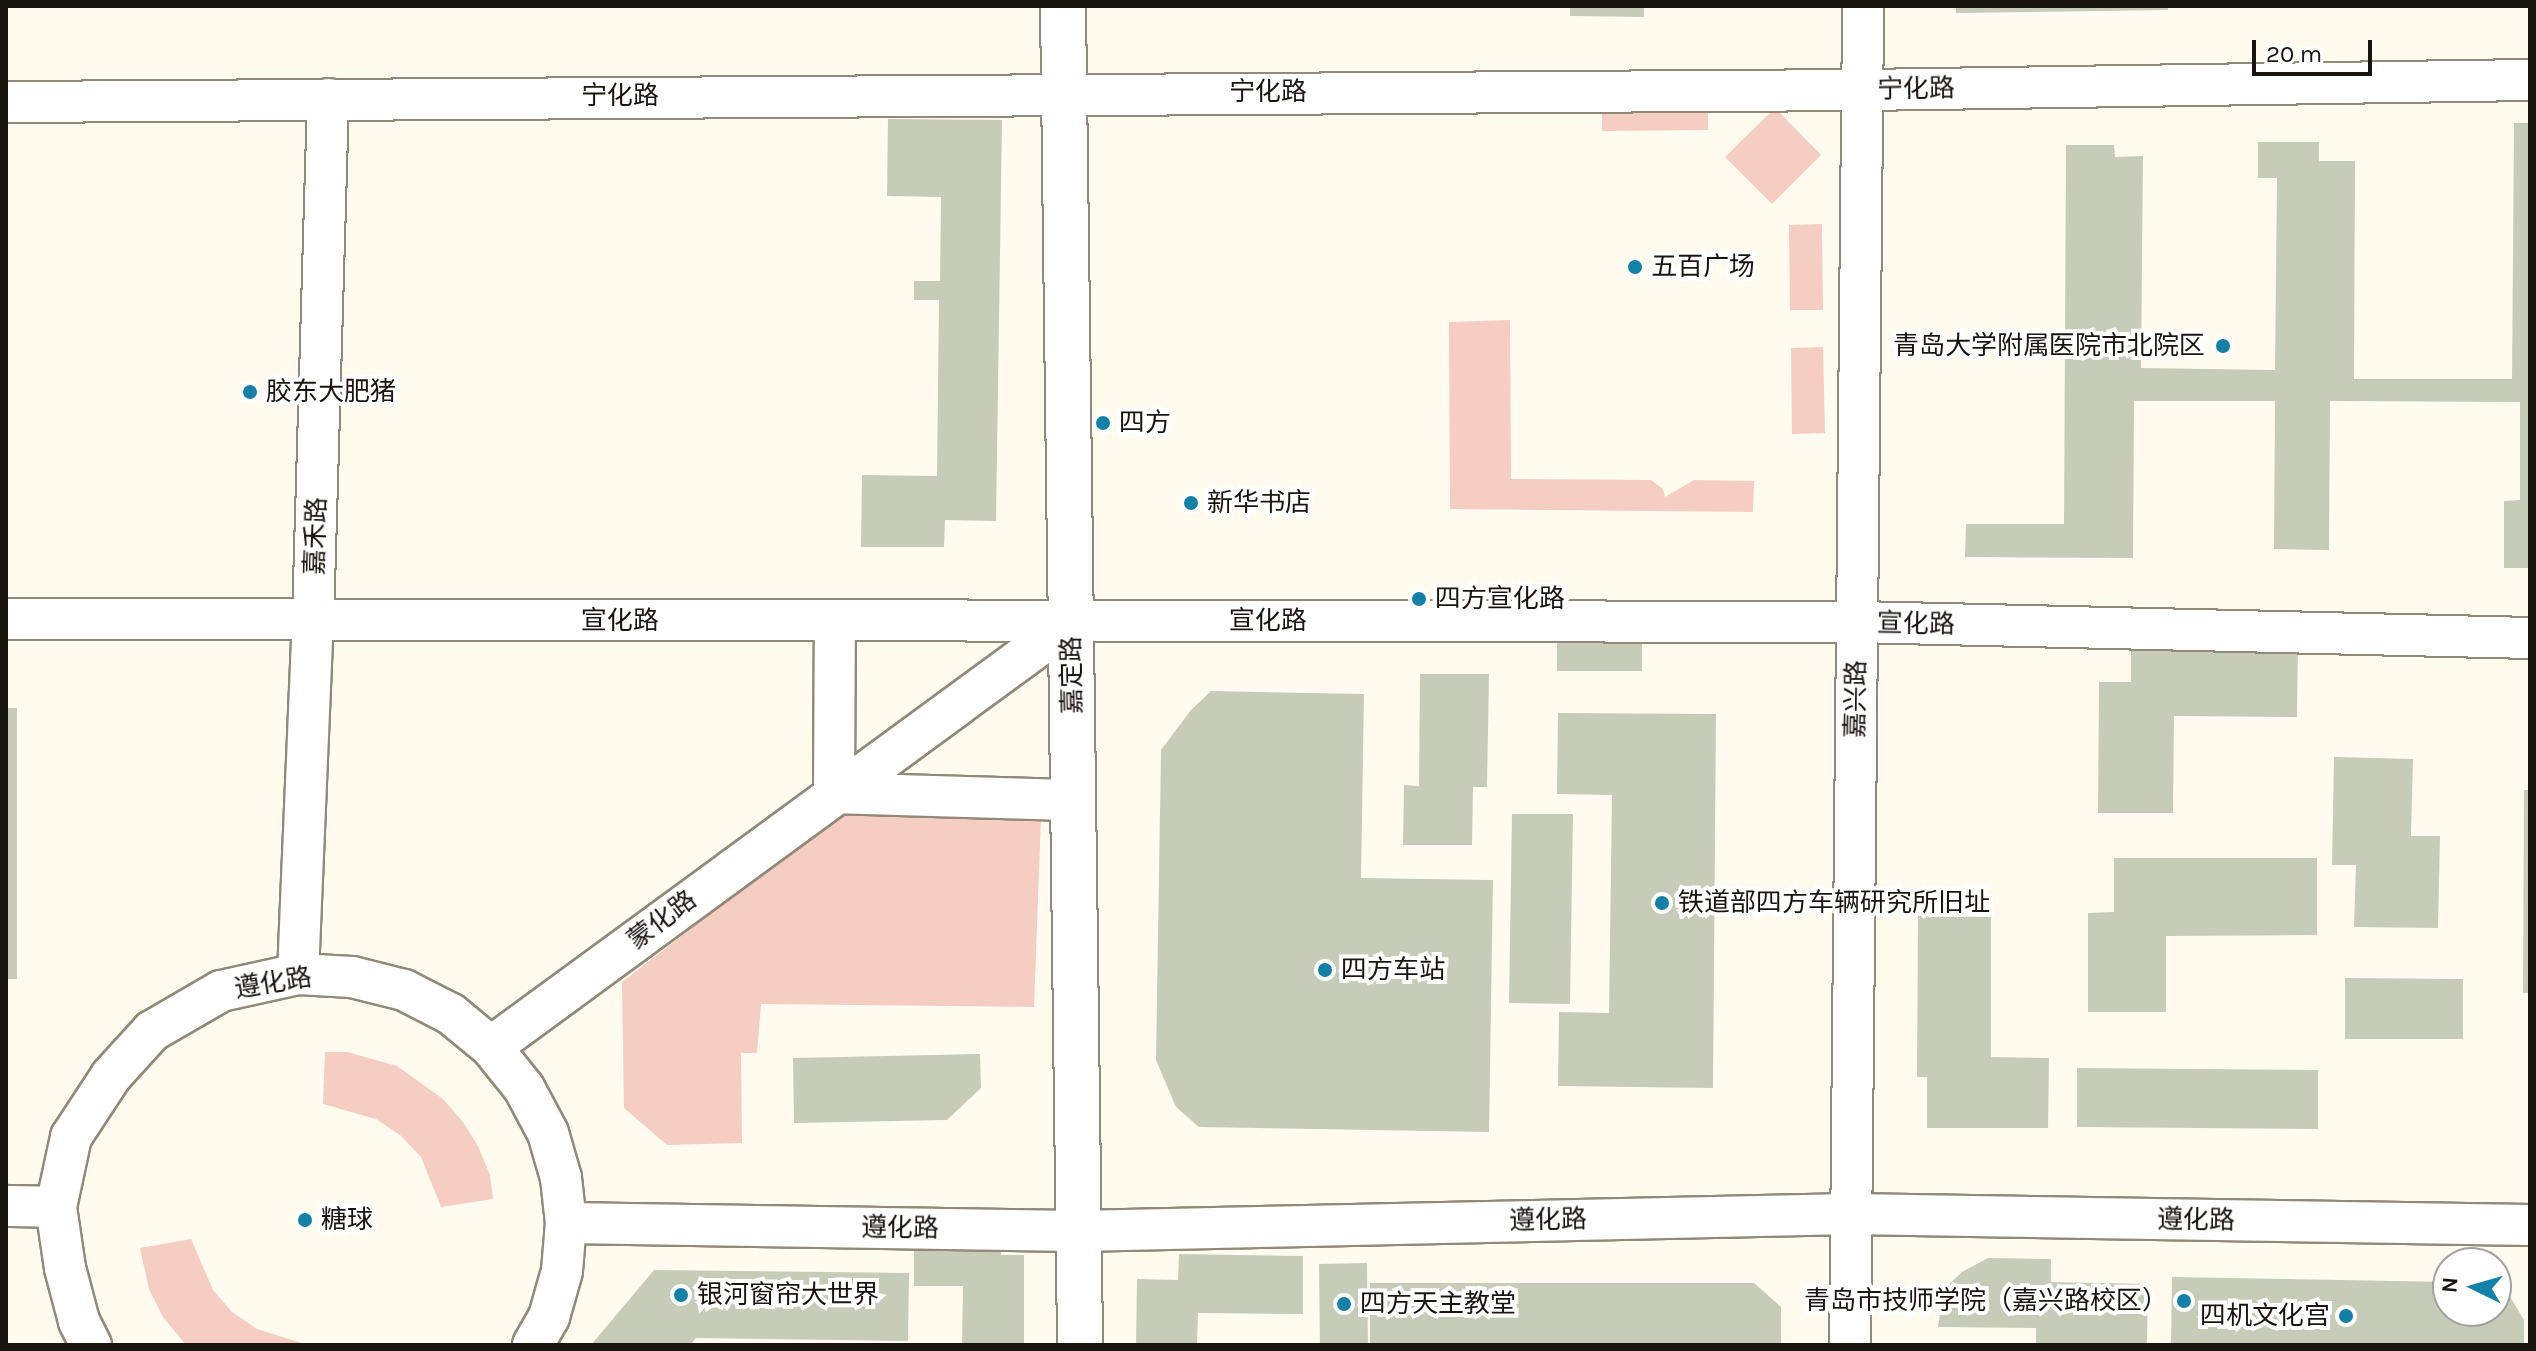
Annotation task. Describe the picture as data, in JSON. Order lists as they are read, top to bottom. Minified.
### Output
{"streets":{"main road":["嘉定路"],"street":["宁化路","嘉禾路","宣化路","嘉兴路","蒙化路","遵化路"]},"crossings":[["宁化路","嘉禾路"],["宁化路","嘉定路"],["宁化路","嘉兴路"],["嘉禾路","宣化路"],["嘉禾路","遵化路"],["宣化路","嘉定路"],["宣化路","嘉兴路"],["宣化路","蒙化路"],["嘉定路","蒙化路"],["嘉定路","遵化路"],["嘉兴路","遵化路"],["蒙化路","遵化路"]],"places":["五百广场","青岛大学附属医院市北院区","胶东大肥猪","四方","新华书店","四方宣化路","铁道部四方车辆研究所旧址","四方车站","糖球","银河窗帘大世界","青岛市技师学院（嘉兴路校区）","四方天主教堂","四机文化宫"],"scale_bar":"20 m","north":"left"}
